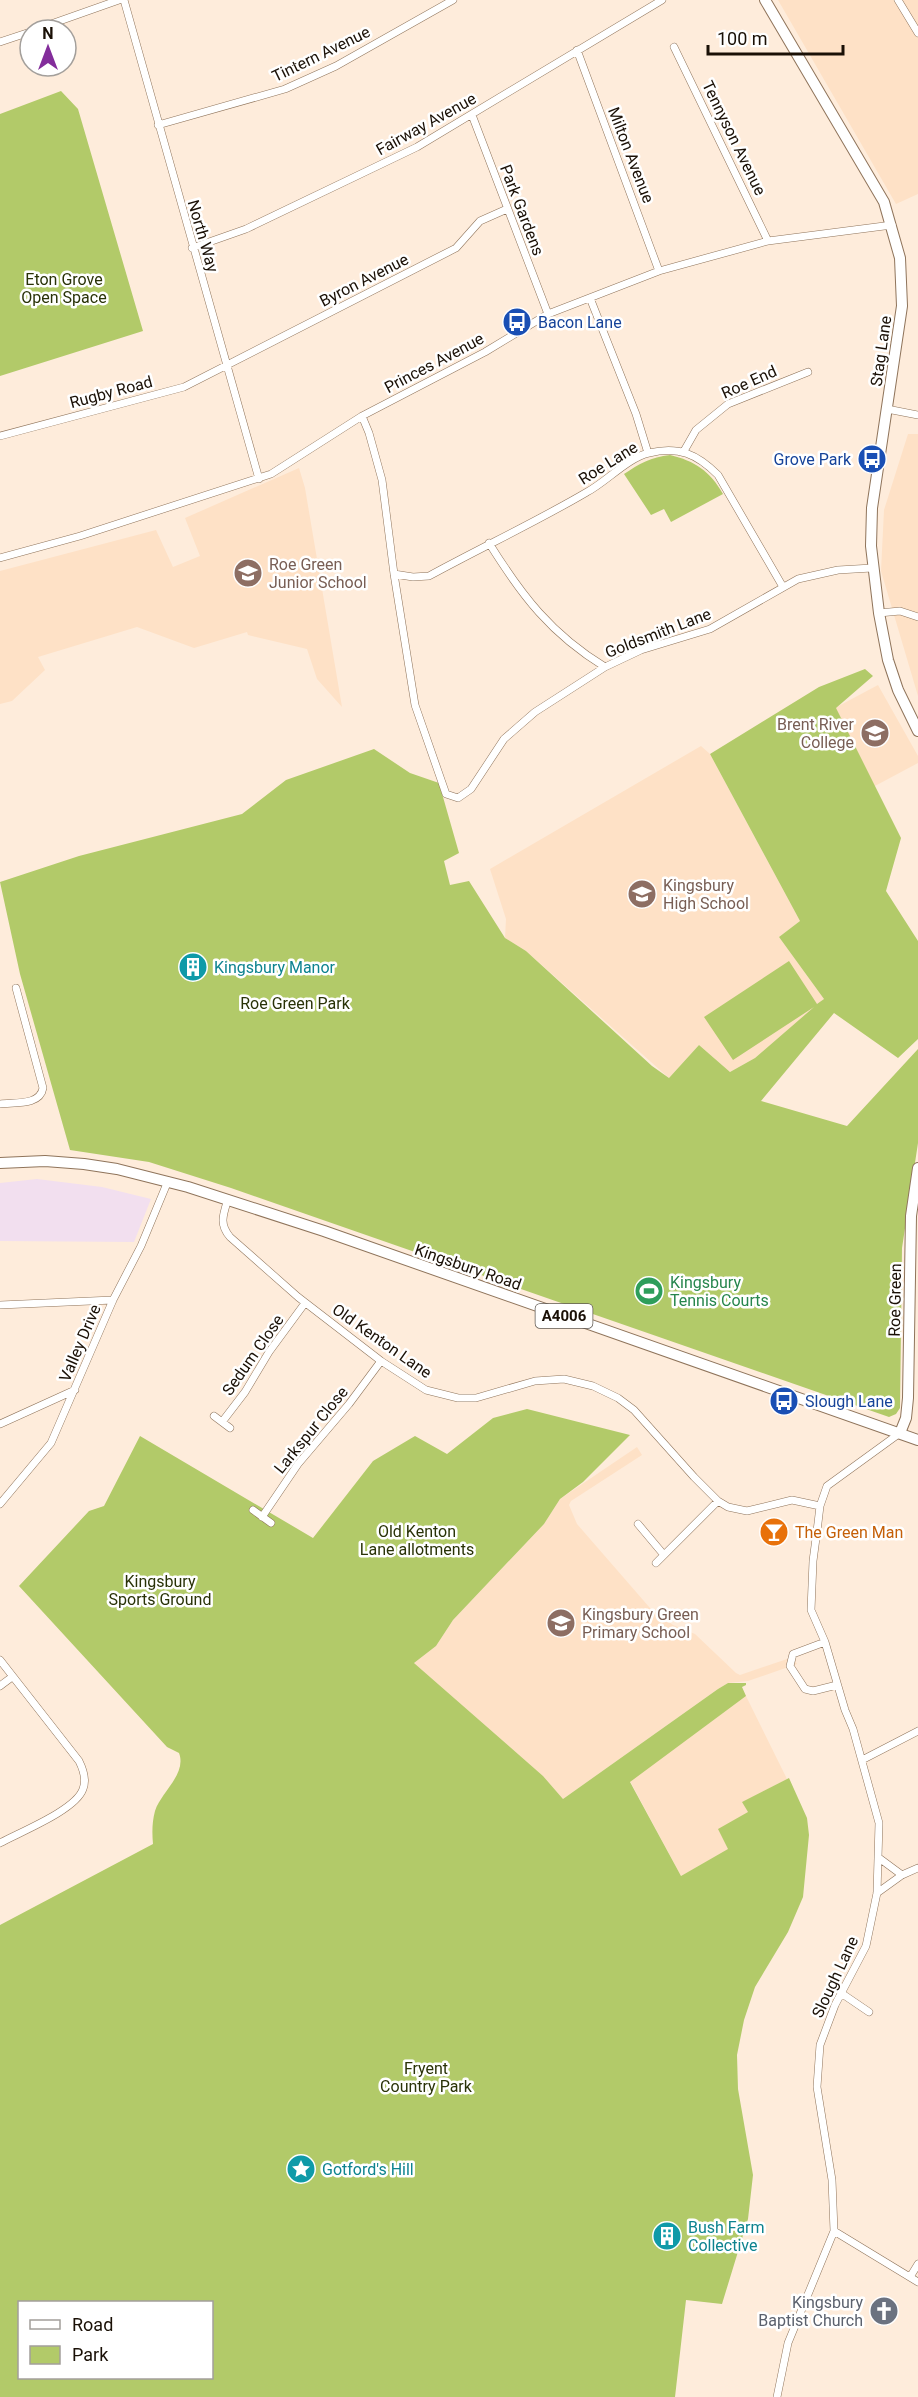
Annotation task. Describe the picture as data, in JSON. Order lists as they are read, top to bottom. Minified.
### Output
{"streets":{"street":["Tintern Avenue","Fairway Avenue","Tennyson Avenue","Milton Avenue","Park Gardens","North Way","Byron Avenue","Stag Lane","Princes Avenue","Roe End","Rugby Road","Roe Lane","Goldsmith Lane","Kingsbury Road","Roe Green","A4006","Old Kenton Lane","Valley Drive","Sedum Close","Larkspur Close","Slough Lane"]},"crossings":[["Tintern Avenue","North Way"],["Fairway Avenue","Milton Avenue"],["Fairway Avenue","Park Gardens"],["Fairway Avenue","North Way"],["Tennyson Avenue","Princes Avenue"],["Milton Avenue","Princes Avenue"],["Park Gardens","Byron Avenue"],["Park Gardens","Princes Avenue"],["North Way","Byron Avenue"],["North Way","Princes Avenue"],["North Way","Rugby Road"],["Byron Avenue","Rugby Road"],["Stag Lane","Princes Avenue"],["Stag Lane","Goldsmith Lane"],["Roe End","Roe Lane"],["Roe Lane","Goldsmith Lane"],["Kingsbury Road","Roe Green"],["Kingsbury Road","Old Kenton Lane"],["Kingsbury Road","Valley Drive"],["Kingsbury Road","Slough Lane"],["Roe Green","Slough Lane"],["Old Kenton Lane","Sedum Close"],["Old Kenton Lane","Larkspur Close"],["Old Kenton Lane","Slough Lane"]],"parks":["Eton Grove Open Space","Roe Green Park","Old Kenton Lane allotments","Kingsbury Sports Ground","Fryent Country Park"],"places":{"bus stop":["Bacon Lane","Grove Park","Slough Lane"],"school or university":["Roe Green Junior School","Brent River College","Kingsbury High School","Kingsbury Green Primary School"],"building":["Kingsbury Manor","Bush Farm Collective"],"sports":["Kingsbury Tennis Courts"],"bar":["The Green Man"],"place":["Gotford's Hill"],"church":["Kingsbury Baptist Church"]},"legend":["Road","Park"],"scale_bar":"100 m","north":"top"}
